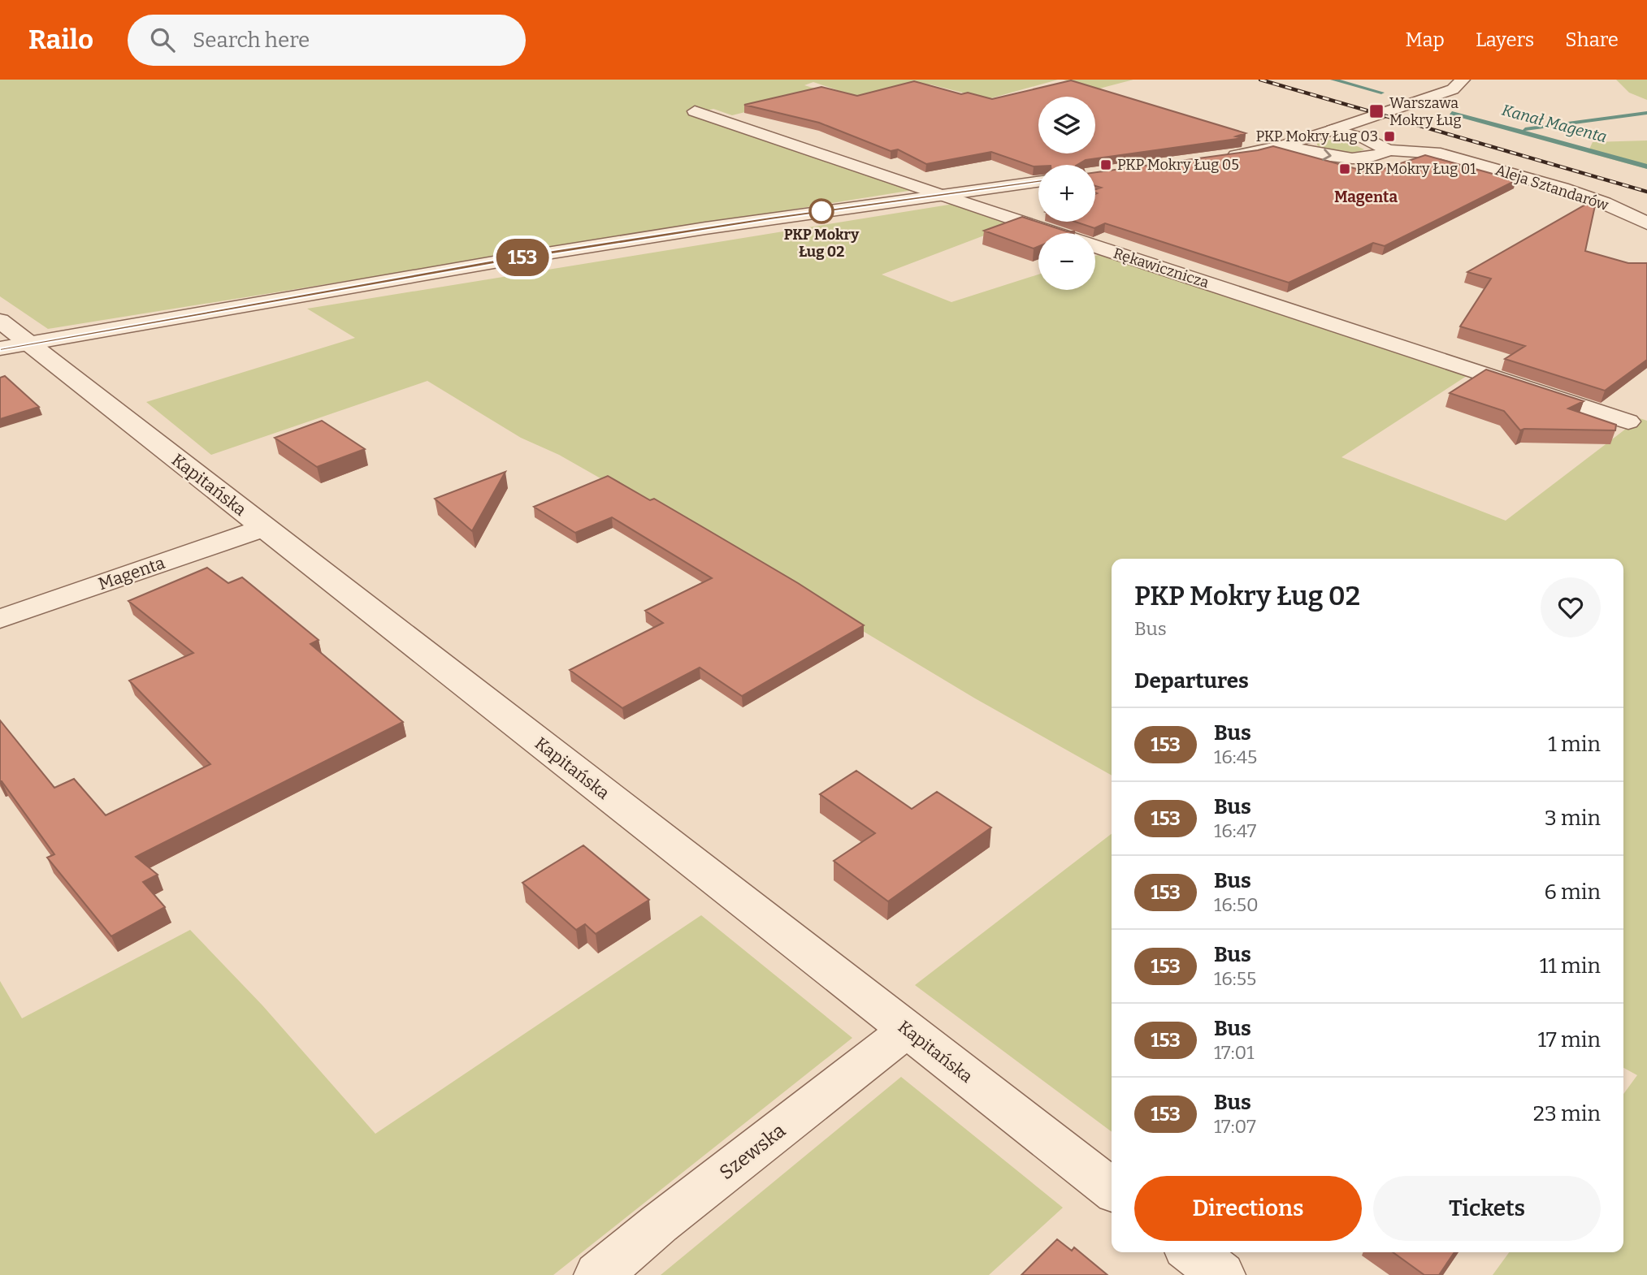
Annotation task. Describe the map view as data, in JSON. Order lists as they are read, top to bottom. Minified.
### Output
{"streets":{"street":["Aleja Sztandarów","Rękawicznicza","Kapitańska","Magenta","Szewska"]},"crossings":[["Kapitańska","Magenta"],["Kapitańska","Szewska"]],"districts":["Magenta"],"water":["Kanał Magenta"],"places":{"transit":["Warszawa Mokry Ług","PKP Mokry Ług 03","PKP Mokry Ług 05","PKP Mokry Ług 01"],"other":["PKP Mokry Ług 02"]},"lines":["bus line 153"],"page":{"header":"Railo","search":"Search here","nav":["Map","Layers","Share"],"on_map":"153","map_buttons":["+","−"],"heading":[["PKP Mokry Ług 02","Bus"],"Departures"],"list":[{"mark":"153","name":"Bus","note":"16:45","value":"1 min"},{"mark":"153","name":"Bus","note":"16:47","value":"3 min"},{"mark":"153","name":"Bus","note":"16:50","value":"6 min"},{"mark":"153","name":"Bus","note":"16:55","value":"11 min"},{"mark":"153","name":"Bus","note":"17:01","value":"17 min"},{"mark":"153","name":"Bus","note":"17:07","value":"23 min"}],"buttons":["Directions","Tickets"]}}
